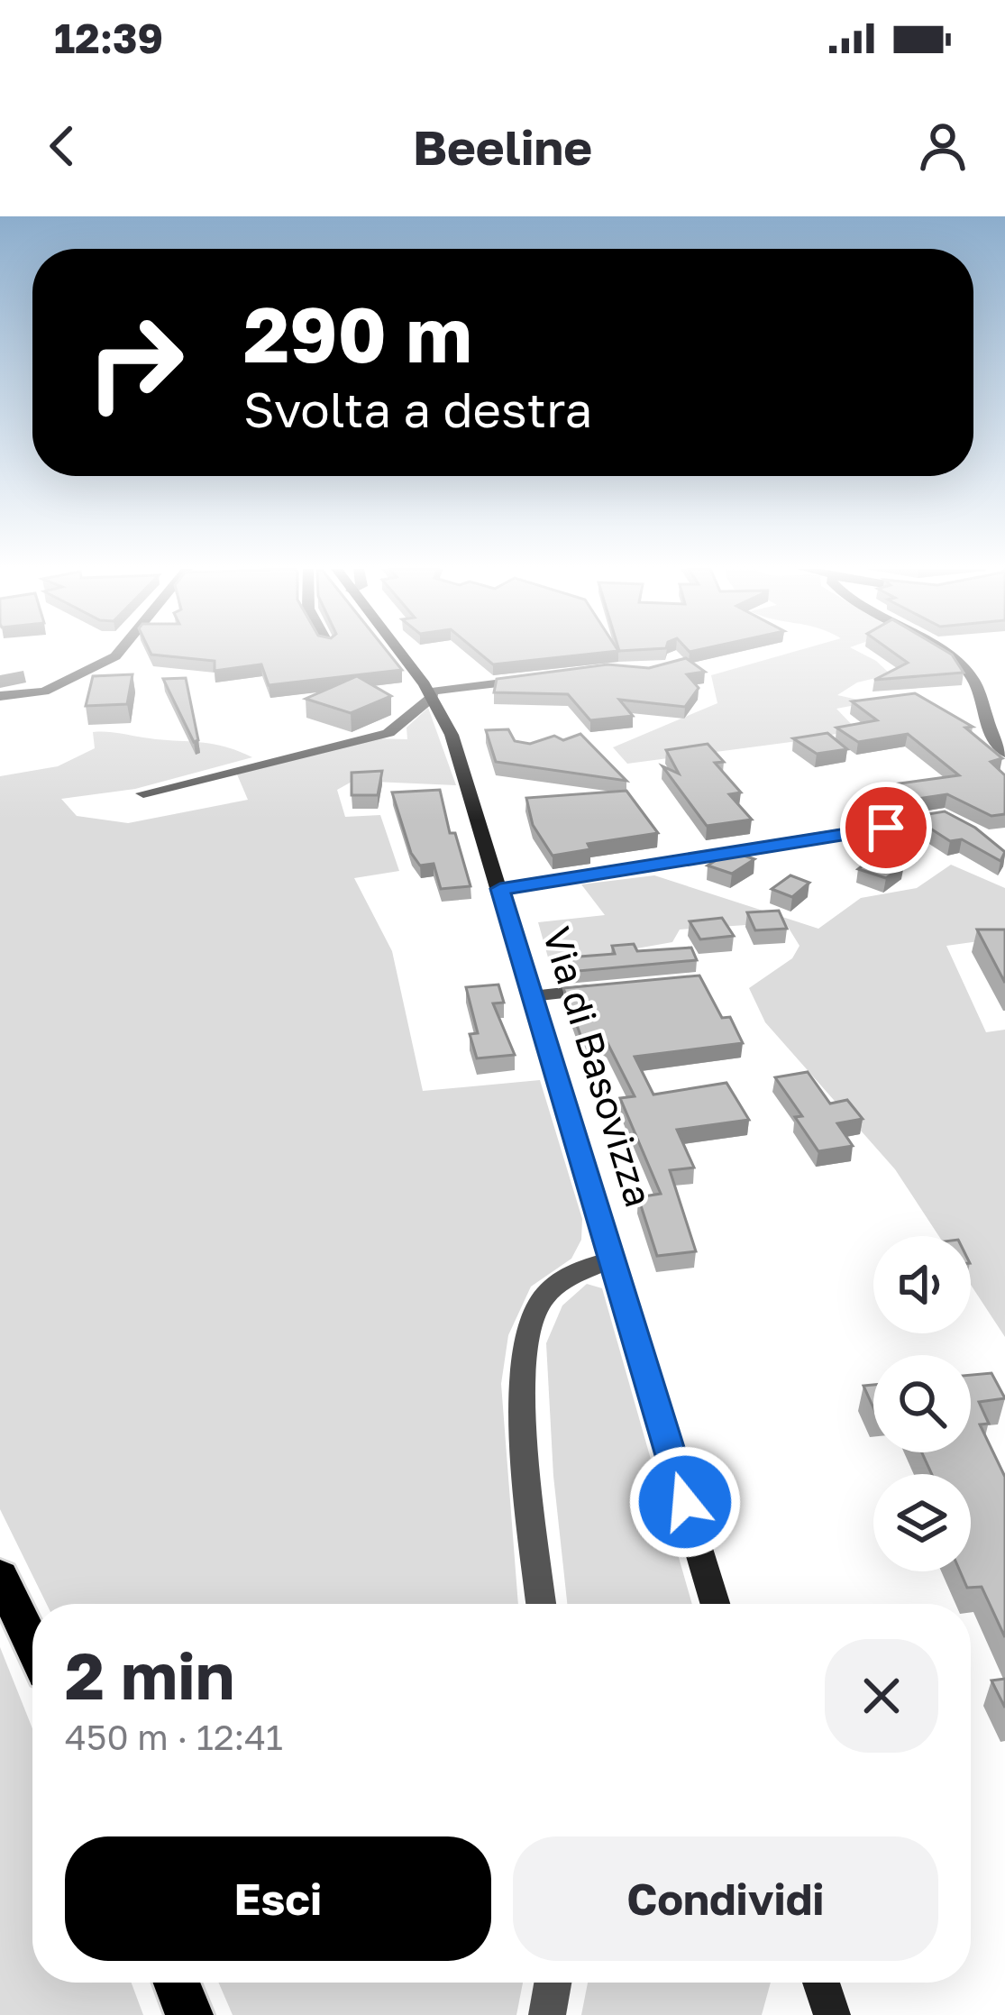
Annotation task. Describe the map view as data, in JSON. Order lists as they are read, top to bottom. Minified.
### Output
{"streets":{"main road":["Via di Basovizza"]},"page":{"status":"12:39","header":"Beeline","turn":["290 m","Svolta a destra"],"heading":["2 min","450 m · 12:41"],"buttons":["Esci","Condividi"]}}
